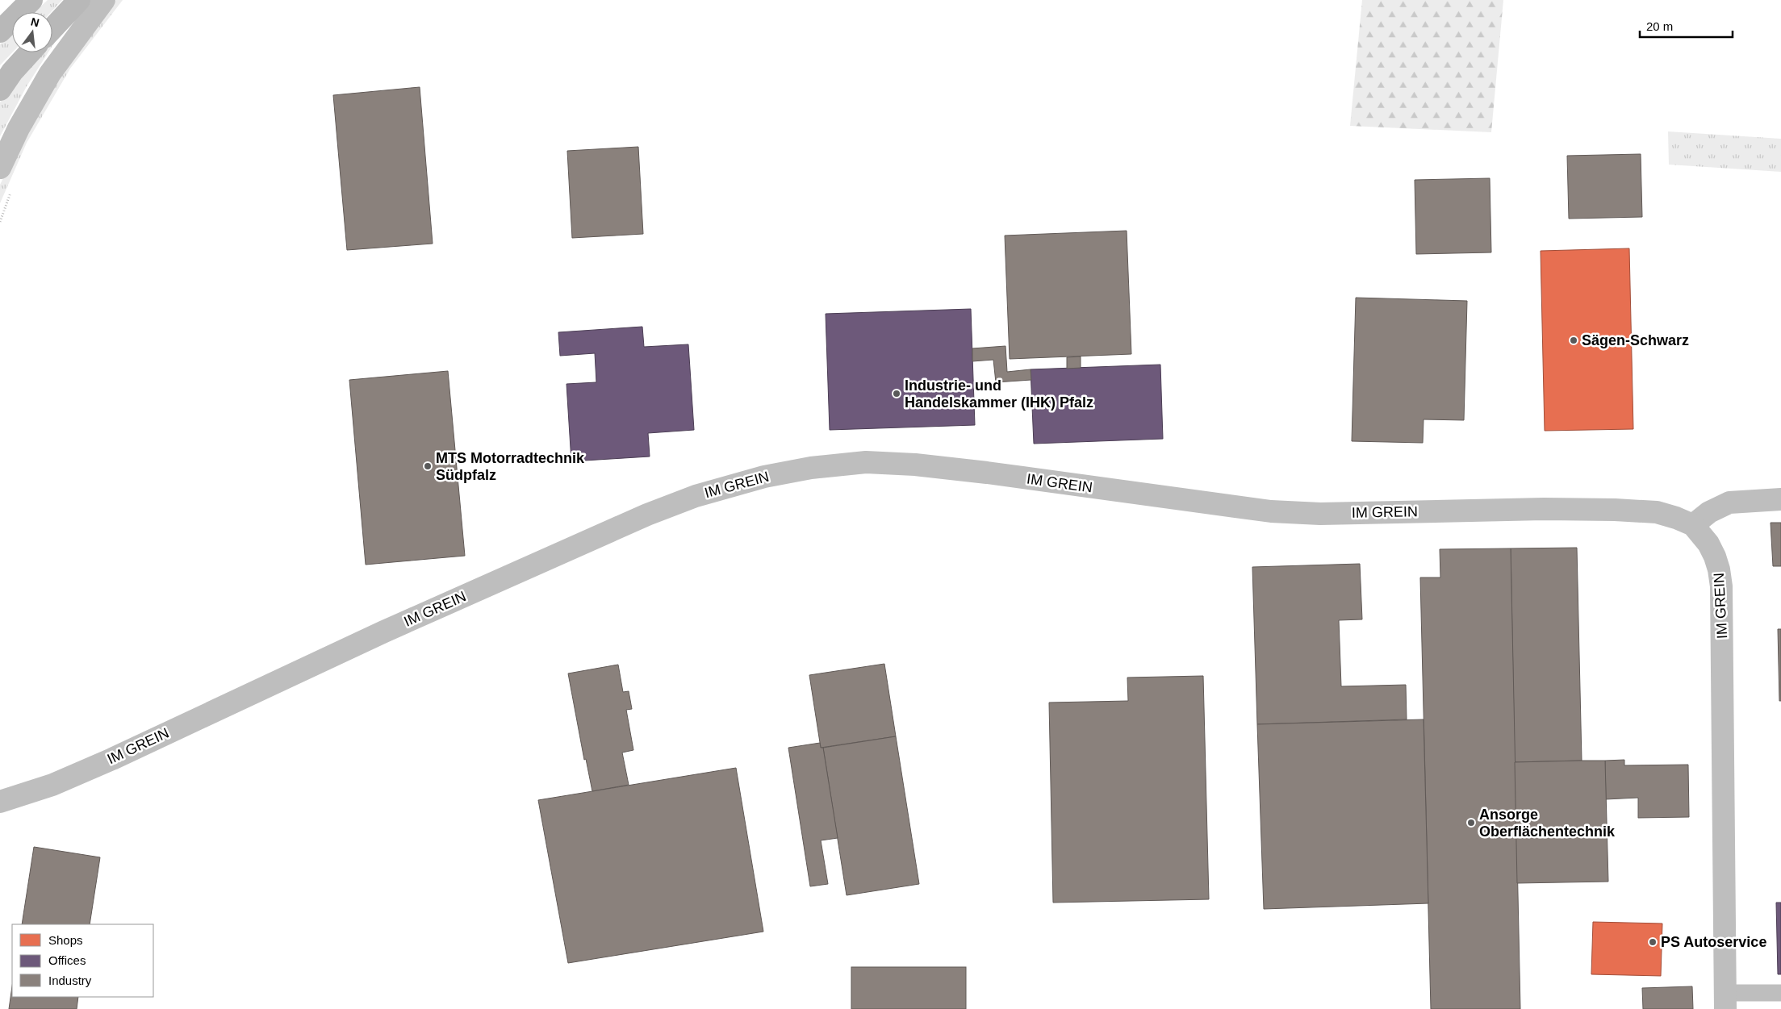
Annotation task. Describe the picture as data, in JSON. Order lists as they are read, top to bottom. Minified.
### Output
{"streets":{"street":["IM GREIN"]},"places":["Sägen-Schwarz","Industrie- und Handelskammer (IHK) Pfalz","MTS Motorradtechnik Südpfalz","Ansorge Oberflächentechnik","PS Autoservice"],"legend":["Shops","Offices","Industry"],"scale_bar":"20 m","north":"top"}
